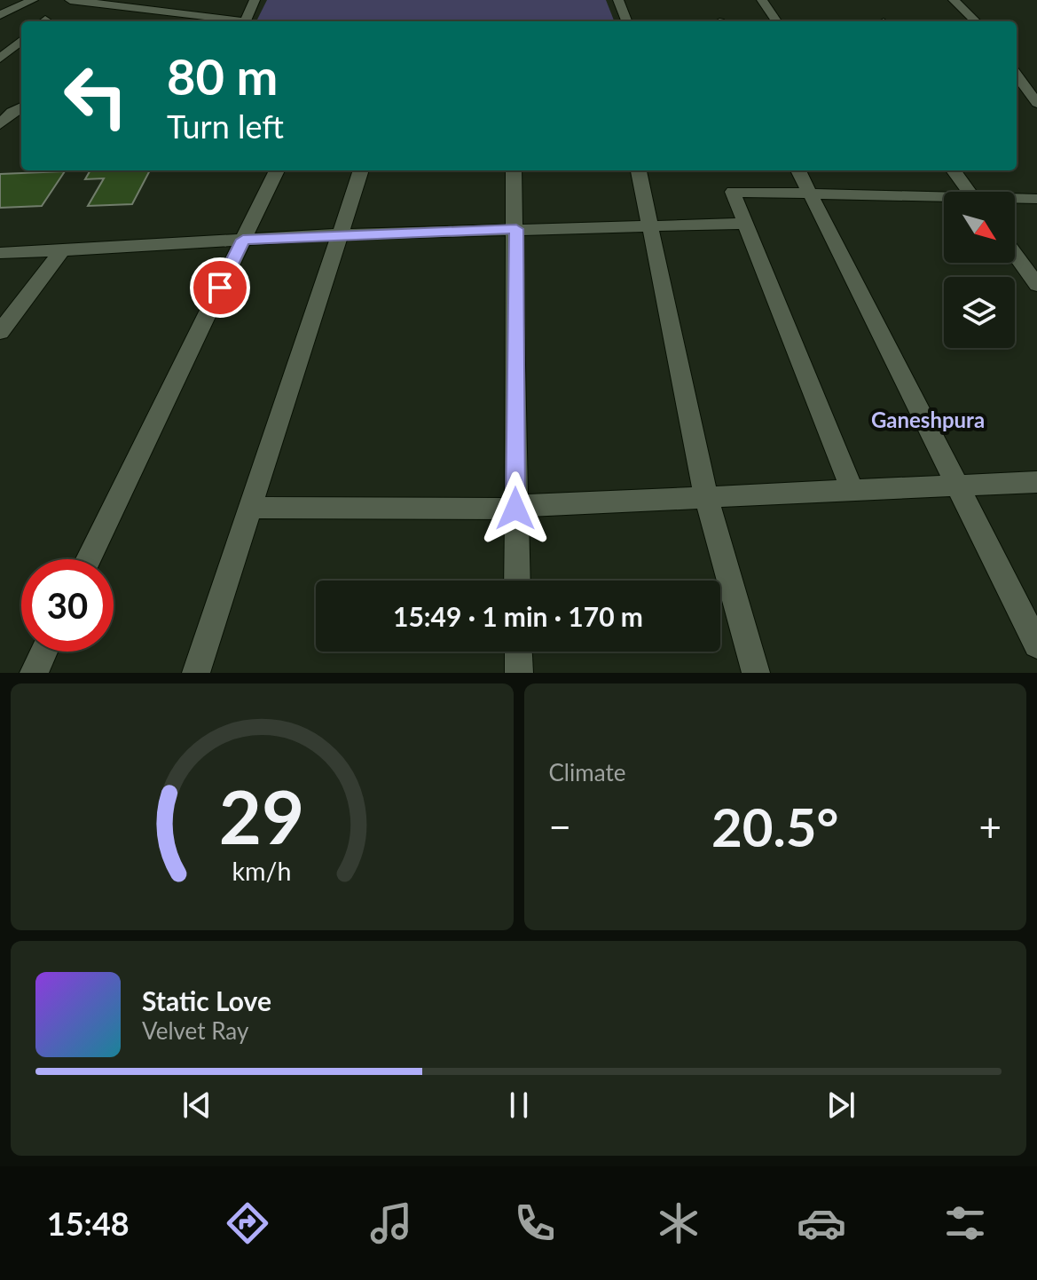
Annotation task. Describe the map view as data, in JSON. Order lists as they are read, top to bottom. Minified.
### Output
{"districts":["Ganeshpura"],"north":"bottom right","page":{"turn":["80 m","Turn left"],"limit":"30","trip":"15:49 · 1 min · 170 m","tile":"Climate","heat":["−","20.5°","+"],"song":["Static Love","Velvet Ray"],"tabs":"15:48","gauge":["29","km/h"]}}
